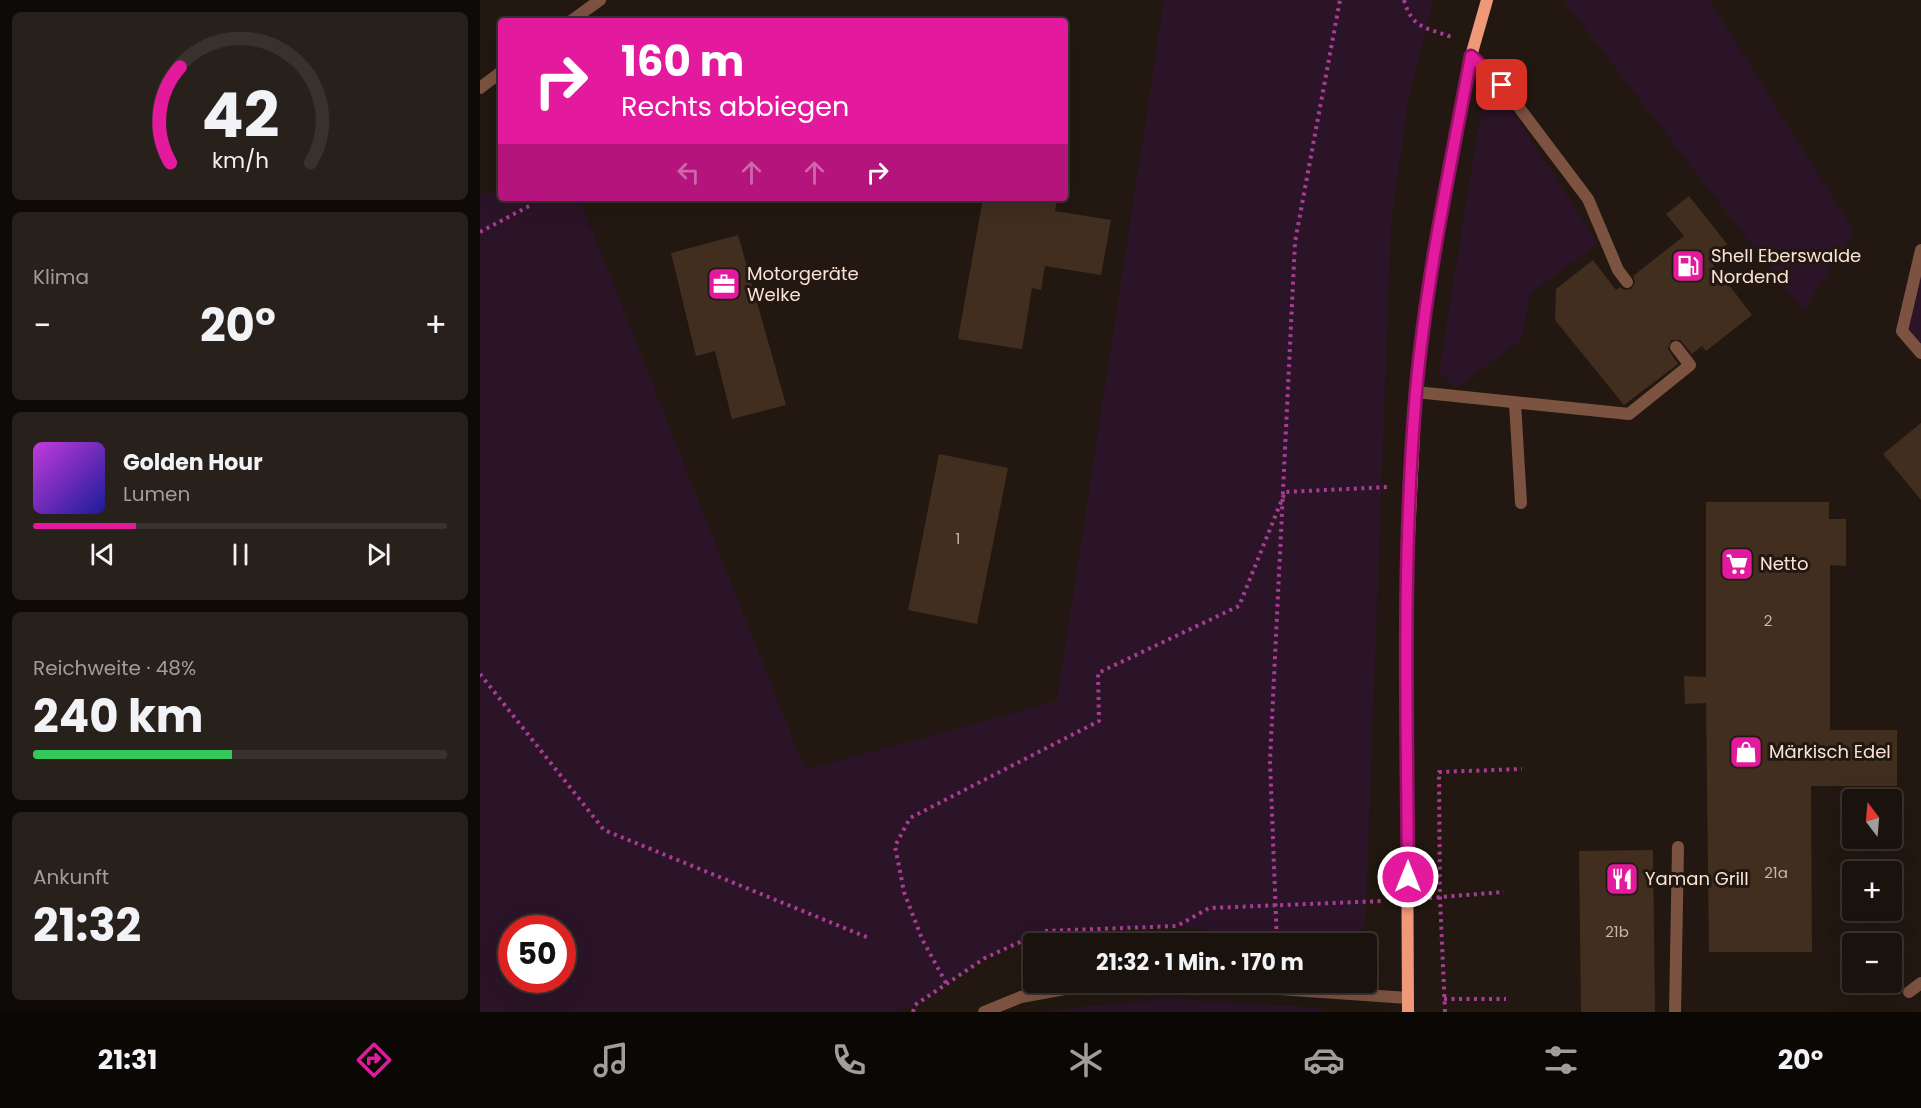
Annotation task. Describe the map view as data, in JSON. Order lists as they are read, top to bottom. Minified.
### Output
{"places":{"fuel station":["Shell Eberswalde Nordend"],"office":["Motorgeräte Welke"],"supermarket":["Netto"],"shop":["Märkisch Edel"],"restaurant":["Yaman Grill"]},"house_numbers":["1","2","21a","21b"],"north":"top","page":{"turn":["160 m","Rechts abbiegen"],"tile":["Klima",["Reichweite · 48%","240 km"],["Ankunft","21:32"]],"heat":["−","20°","+"],"song":["Golden Hour","Lumen"],"map_buttons":["+","−"],"limit":"50","trip":"21:32 · 1 Min. · 170 m","tabs":["21:31","20°"],"gauge":["42","km/h"]}}
